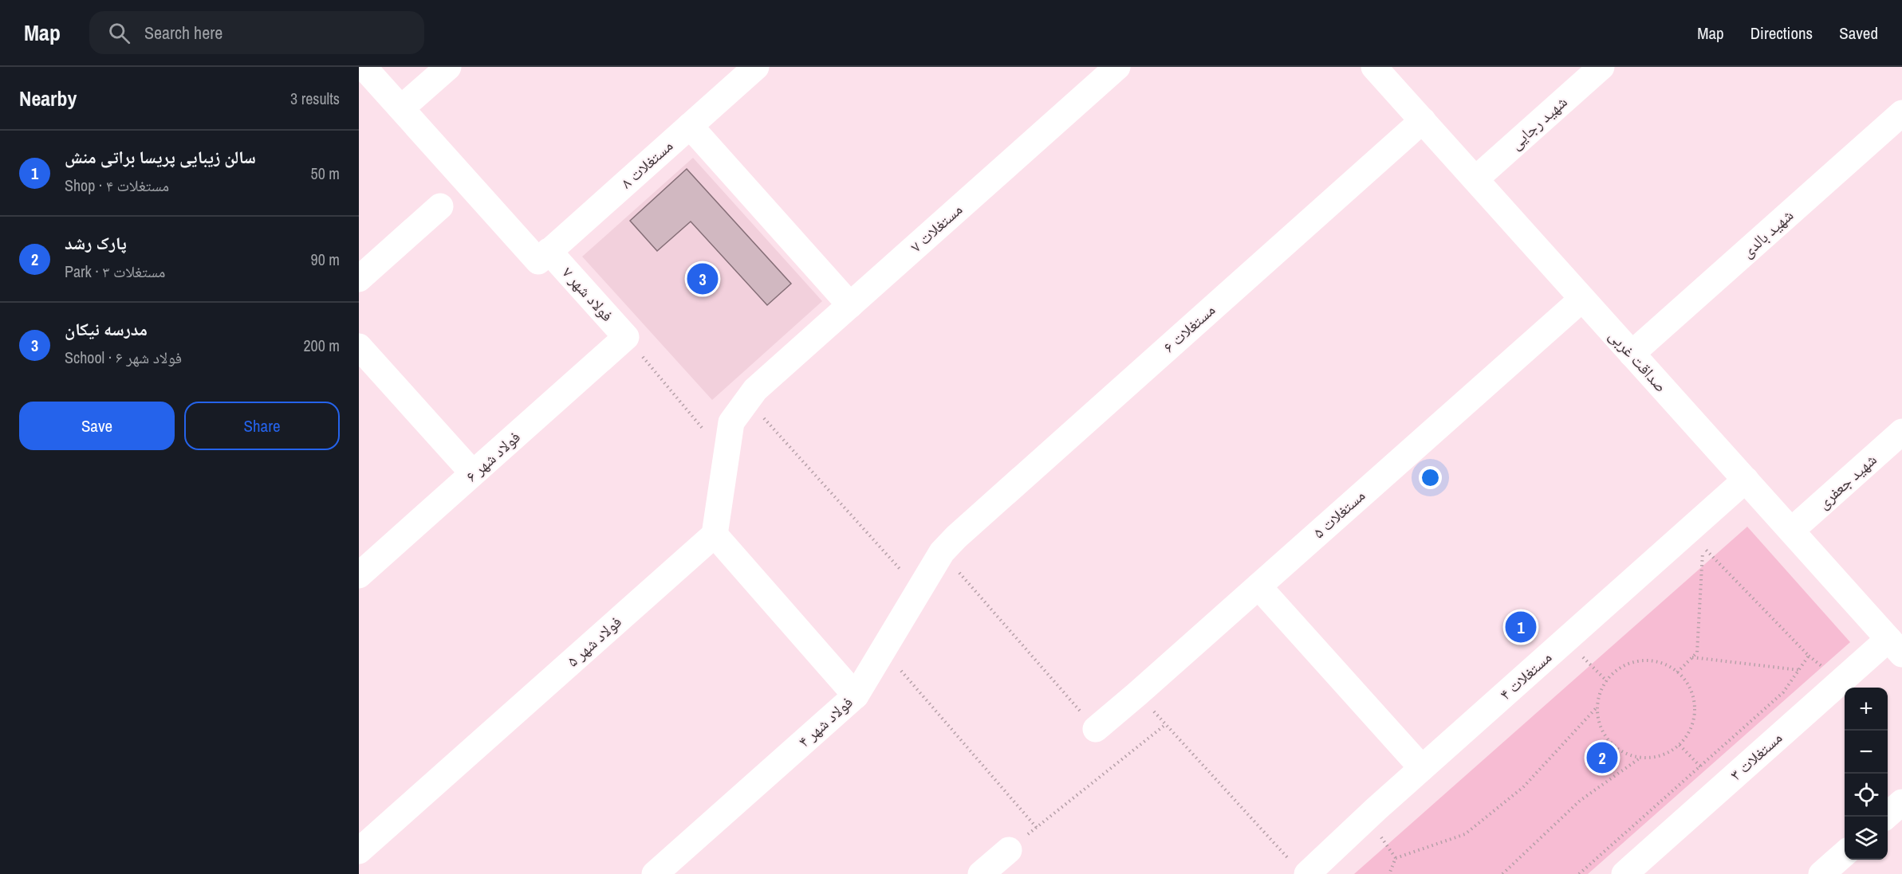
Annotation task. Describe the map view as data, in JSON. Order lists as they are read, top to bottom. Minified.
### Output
{"streets":{"street":["شهید رجایی","مستغلات ۸","مستغلات ۷","شهید بالدی","فولاد شهر ۷","مستغلات ۶","صداقت غربی","فولاد شهر ۶","شهید جعفری","مستغلات ۵","فولاد شهر ۵","مستغلات ۴","فولاد شهر ۴","مستغلات ۳"]},"crossings":[["شهید رجایی","صداقت غربی"],["مستغلات ۸","فولاد شهر ۷"],["شهید بالدی","صداقت غربی"],["فولاد شهر ۷","فولاد شهر ۶"],["مستغلات ۶","صداقت غربی"],["مستغلات ۶","فولاد شهر ۴"],["صداقت غربی","شهید جعفری"],["صداقت غربی","مستغلات ۵"],["صداقت غربی","مستغلات ۴"],["صداقت غربی","مستغلات ۳"]],"page":{"header":"Map","search":"Search here","nav":["Map","Directions","Saved"],"heading":["Nearby","3 results"],"list":[{"mark":"1","name":"سالن زیبایی پریسا براتی منش","note":"Shop · مستغلات ۴","value":"50 m"},{"mark":"2","name":"پارک رشد","note":"Park · مستغلات ۳","value":"90 m"},{"mark":"3","name":"مدرسه نیکان","note":"School · فولاد شهر ۶","value":"200 m"}],"pins":["3","1","2"],"buttons":["Save","Share"],"map_buttons":["+","−"]}}
